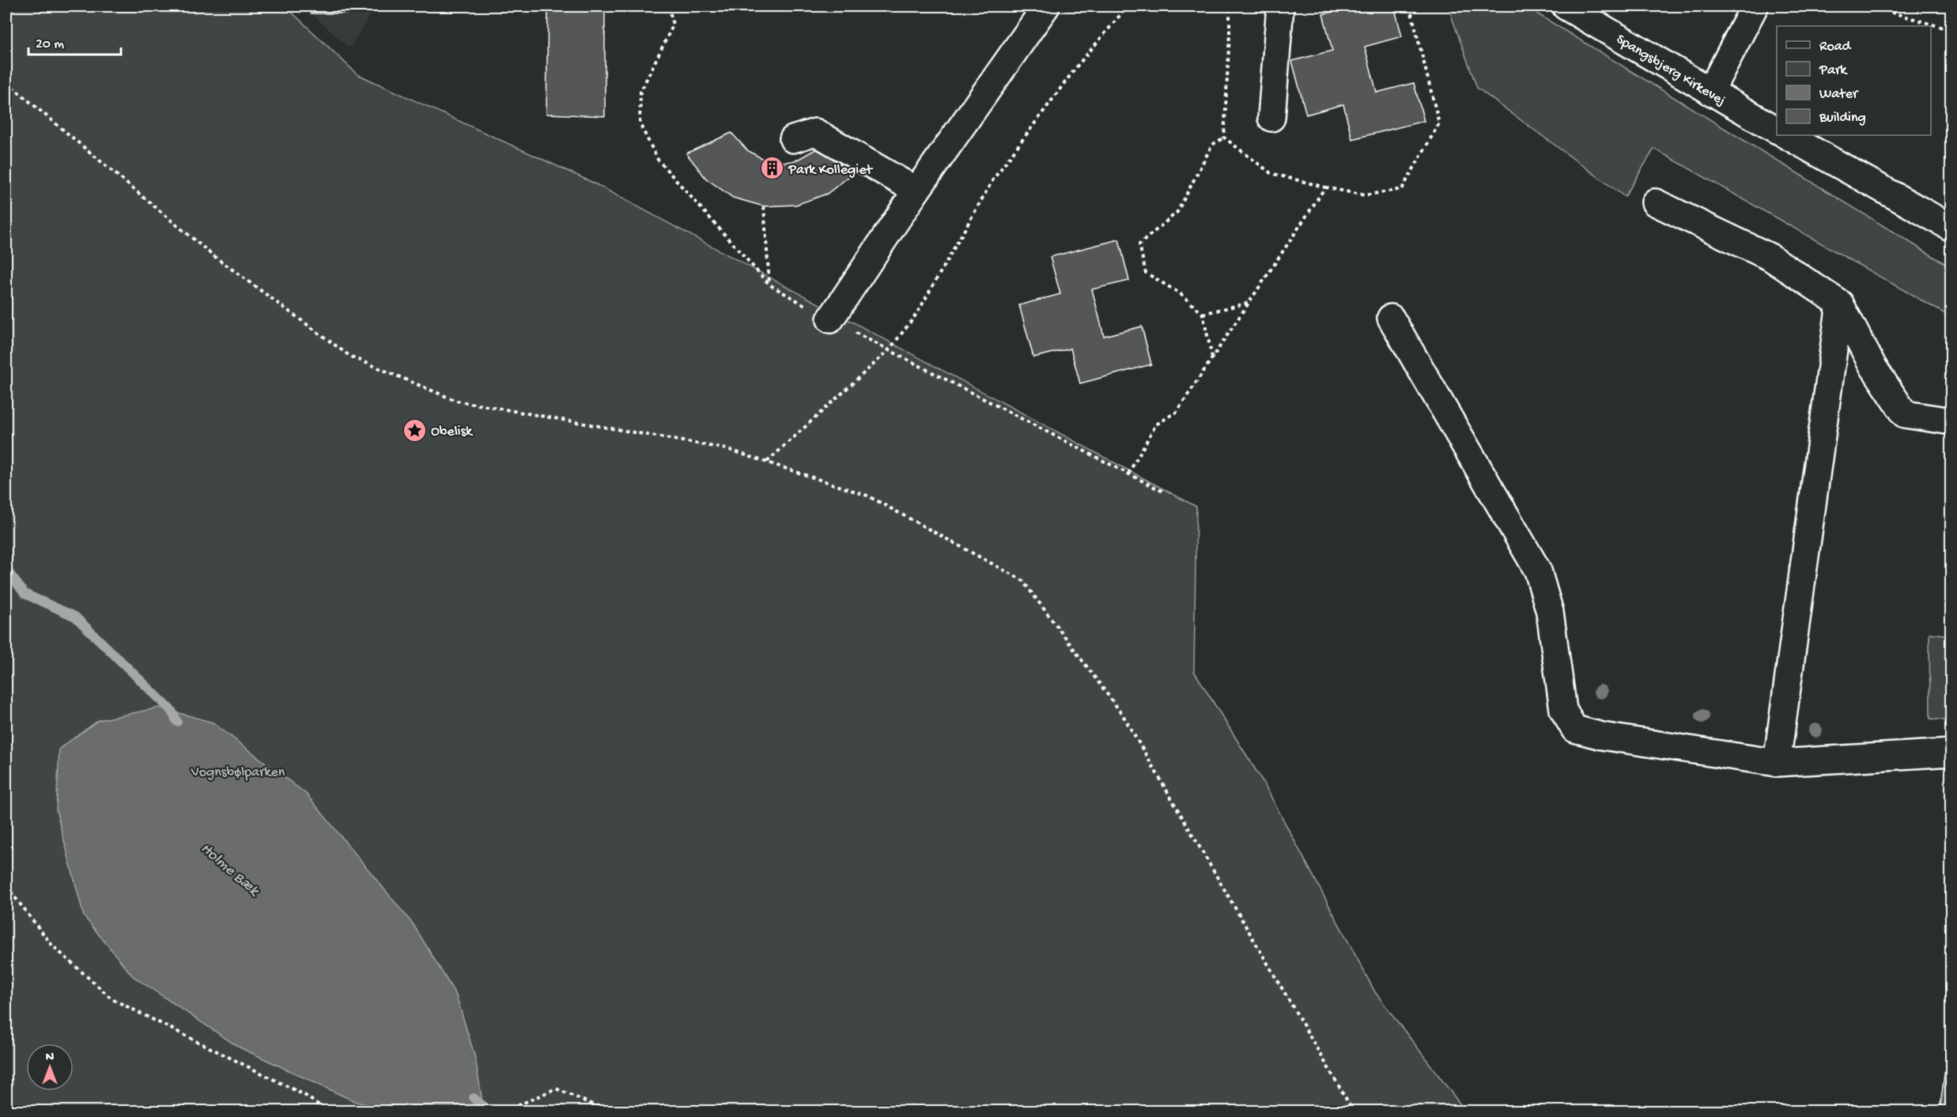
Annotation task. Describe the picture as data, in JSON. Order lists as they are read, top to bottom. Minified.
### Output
{"streets":{"street":["Spangsbjerg Kirkevej"]},"water":["Holme Bæk"],"parks":["Vognsbølparken"],"places":{"building":["Park Kollegiet"],"place":["Obelisk"]},"legend":["Road","Park","Water","Building"],"scale_bar":"20 m","north":"top"}
